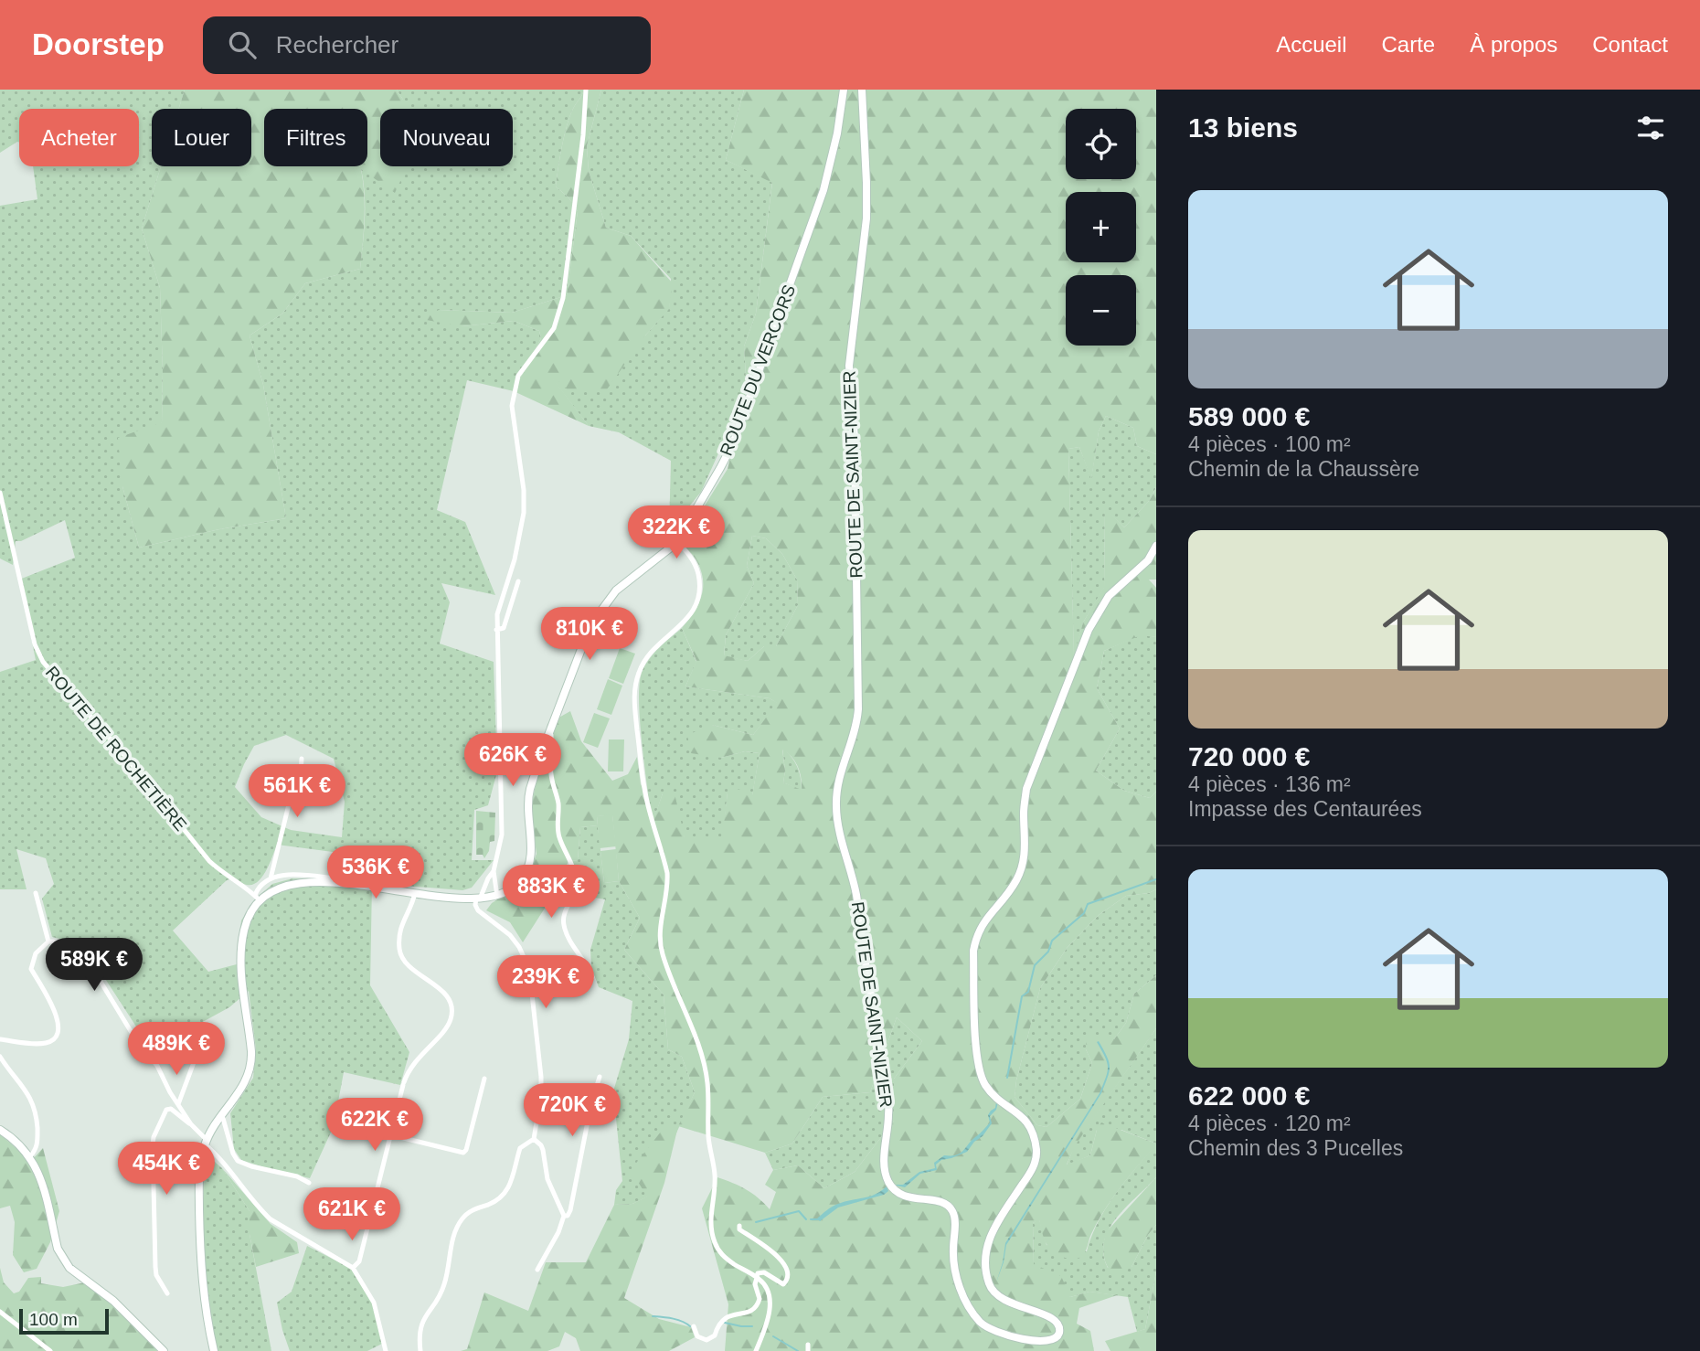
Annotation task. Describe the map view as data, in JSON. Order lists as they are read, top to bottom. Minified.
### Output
{"streets":{"main road":["ROUTE DU VERCORS","ROUTE DE SAINT-NIZIER"],"street":["ROUTE DE ROCHETIÈRE"]},"scale_bar":"100 m","page":{"header":"Doorstep","search":"Rechercher","nav":["Accueil","Carte","À propos","Contact"],"heading":"13 biens","map_buttons":["+","−"],"chip":["Acheter","Louer","Filtres","Nouveau"],"list":[{"name":"589 000 €","note":"4 pièces · 100 m² · Chemin de la Chaussère"},{"name":"720 000 €","note":"4 pièces · 136 m² · Impasse des Centaurées"},{"name":"622 000 €","note":"4 pièces · 120 m² · Chemin des 3 Pucelles"}],"price":["322K €","810K €","626K €","561K €","536K €","883K €","589K €","239K €","489K €","720K €","622K €","454K €","621K €"],"scale":"100 m"}}
